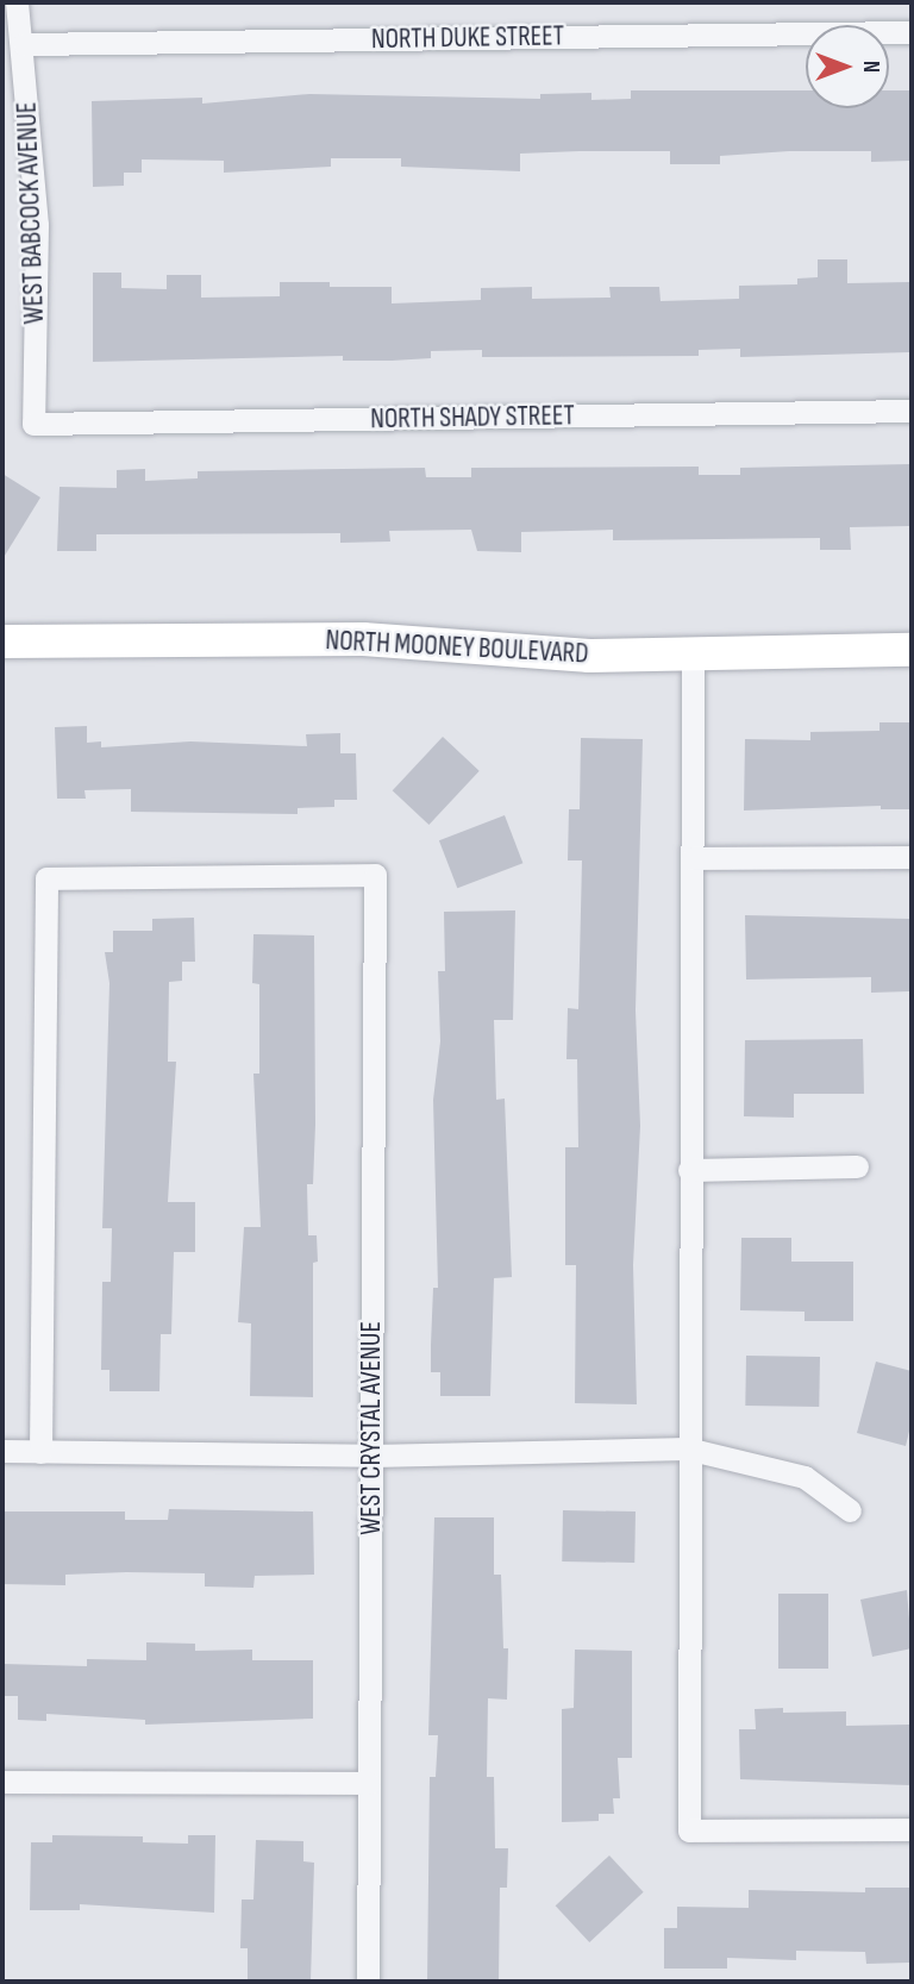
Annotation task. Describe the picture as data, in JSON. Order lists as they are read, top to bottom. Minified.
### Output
{"streets":{"street":["NORTH DUKE STREET","WEST BABCOCK AVENUE","NORTH SHADY STREET","NORTH MOONEY BOULEVARD","WEST CRYSTAL AVENUE"]},"crossings":[["NORTH DUKE STREET","WEST BABCOCK AVENUE"],["WEST BABCOCK AVENUE","NORTH SHADY STREET"]],"north":"right"}
